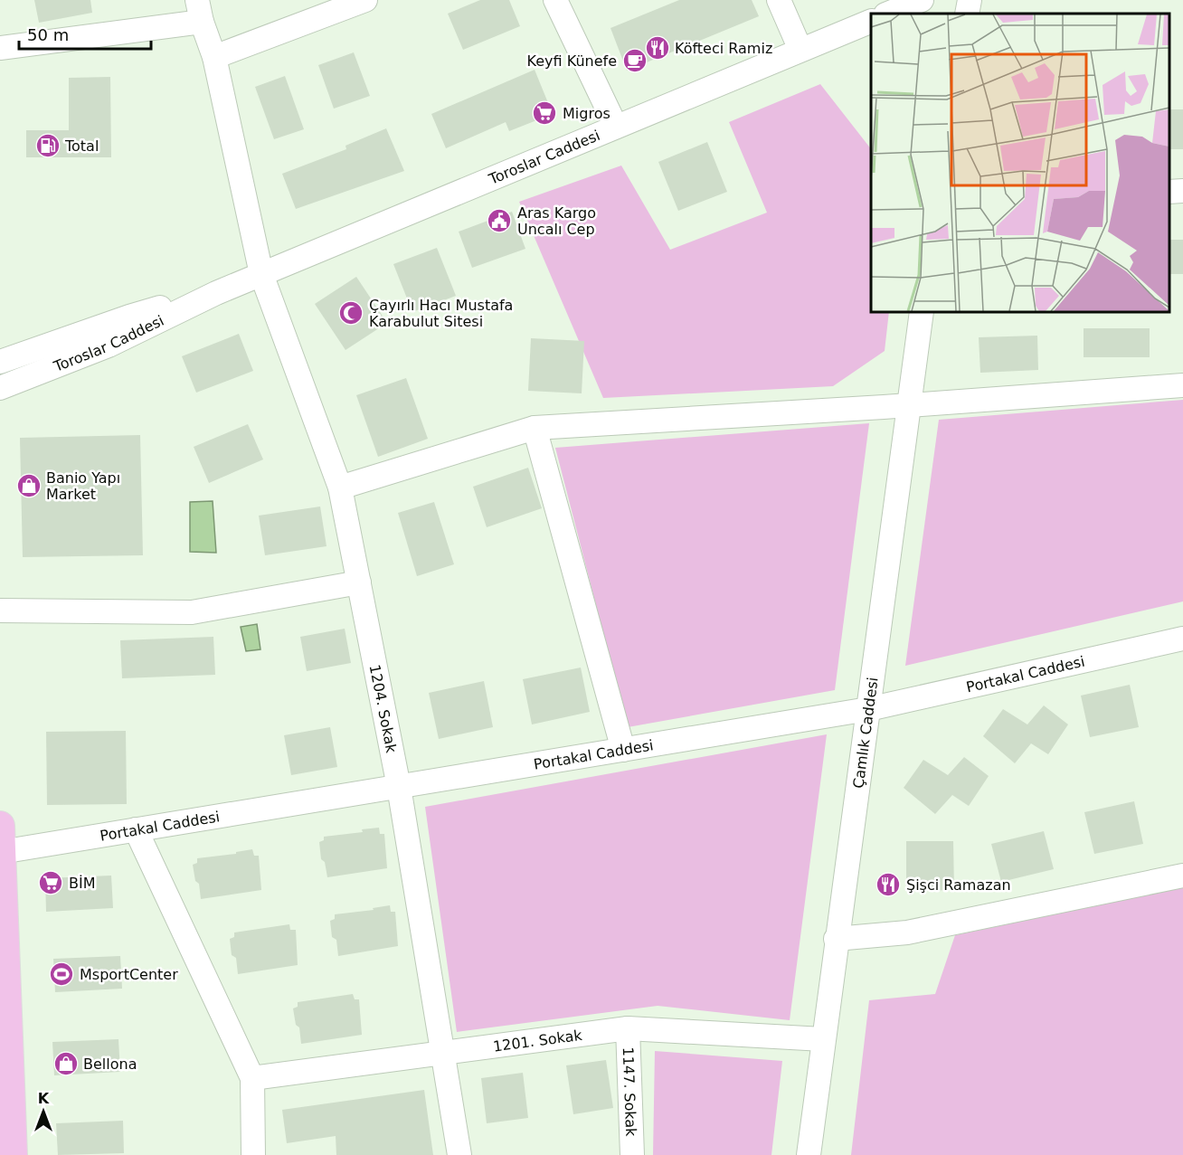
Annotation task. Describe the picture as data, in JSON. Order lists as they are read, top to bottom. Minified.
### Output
{"streets":{"street":["Toroslar Caddesi","Portakal Caddesi","1204. Sokak","Çamlık Caddesi","1201. Sokak","1147. Sokak"]},"crossings":[["Toroslar Caddesi","1204. Sokak"],["Portakal Caddesi","1204. Sokak"],["Portakal Caddesi","Çamlık Caddesi"],["1204. Sokak","1201. Sokak"],["Çamlık Caddesi","1201. Sokak"],["1201. Sokak","1147. Sokak"]],"places":{"restaurant":["Köfteci Ramiz","Şişci Ramazan"],"cafe":["Keyfi Künefe"],"supermarket":["Migros","BİM"],"fuel station":["Total"],"public building":["Aras Kargo Uncalı Cep"],"mosque":["Çayırlı Hacı Mustafa Karabulut Sitesi"],"shop":["Banio Yapı Market","Bellona"],"sports":["MsportCenter"]},"scale_bar":"50 m","north":"top"}
